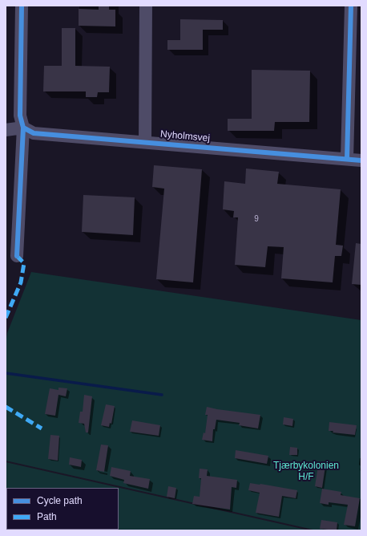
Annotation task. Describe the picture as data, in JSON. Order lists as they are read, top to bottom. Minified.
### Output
{"streets":{"street":["Nyholmsvej"]},"parks":["Tjærbykolonien H/F"],"house_numbers":["9"],"legend":["Cycle path","Path"]}
